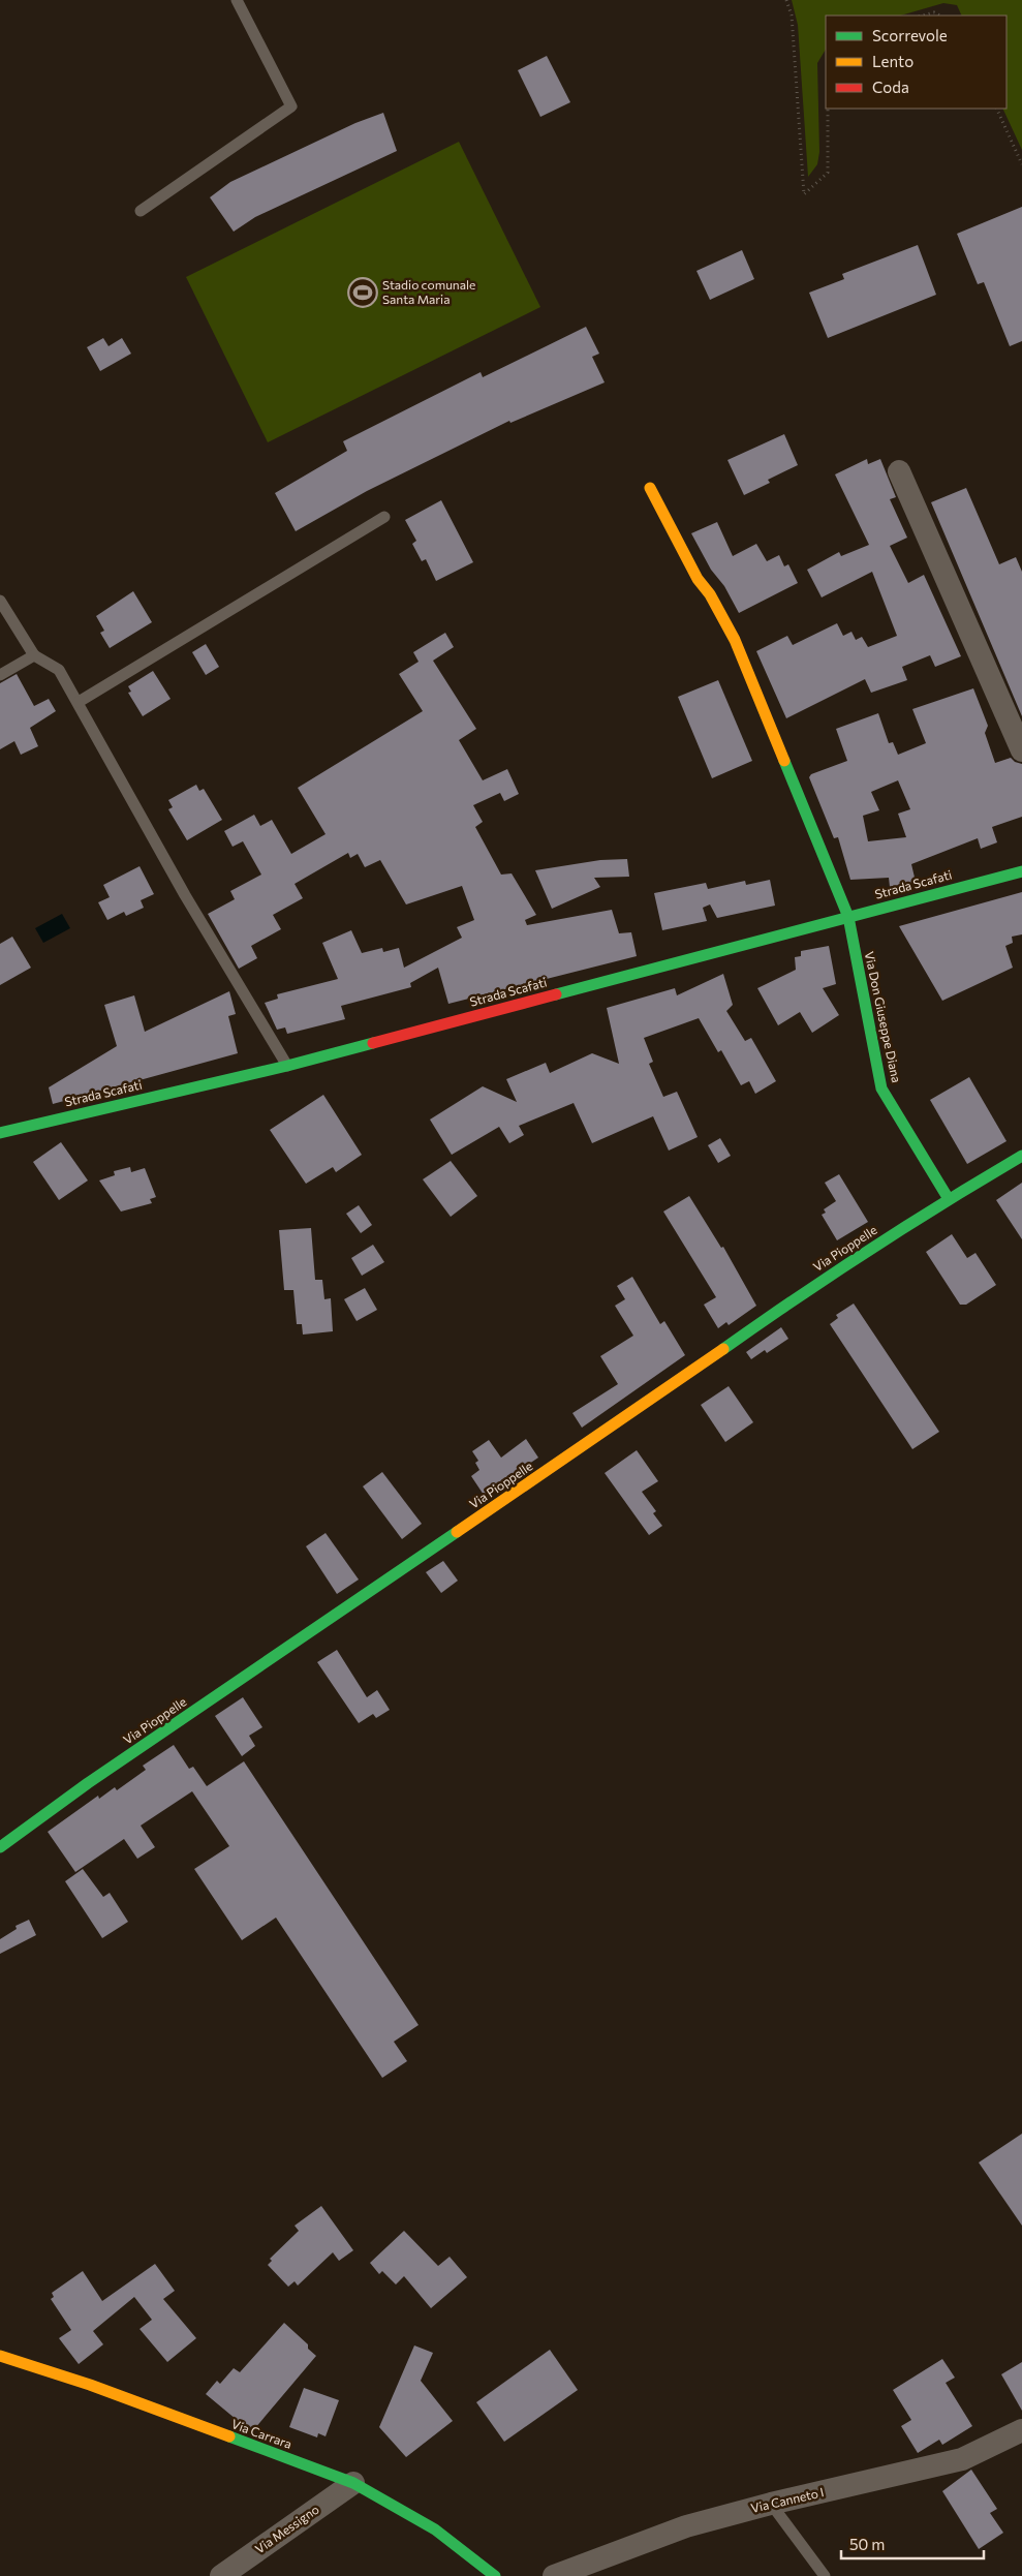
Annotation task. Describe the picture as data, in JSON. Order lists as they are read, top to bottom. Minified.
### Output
{"streets":{"street":["Strada Scafati","Via Don Giuseppe Diana","Via Pioppelle","Via Carrara","Via Canneto I","Via Messigno"]},"crossings":[["Strada Scafati","Via Don Giuseppe Diana"],["Via Don Giuseppe Diana","Via Pioppelle"],["Via Carrara","Via Messigno"]],"places":{"sports":["Stadio comunale Santa Maria"]},"legend":["Scorrevole","Lento","Coda"],"scale_bar":"50 m"}
